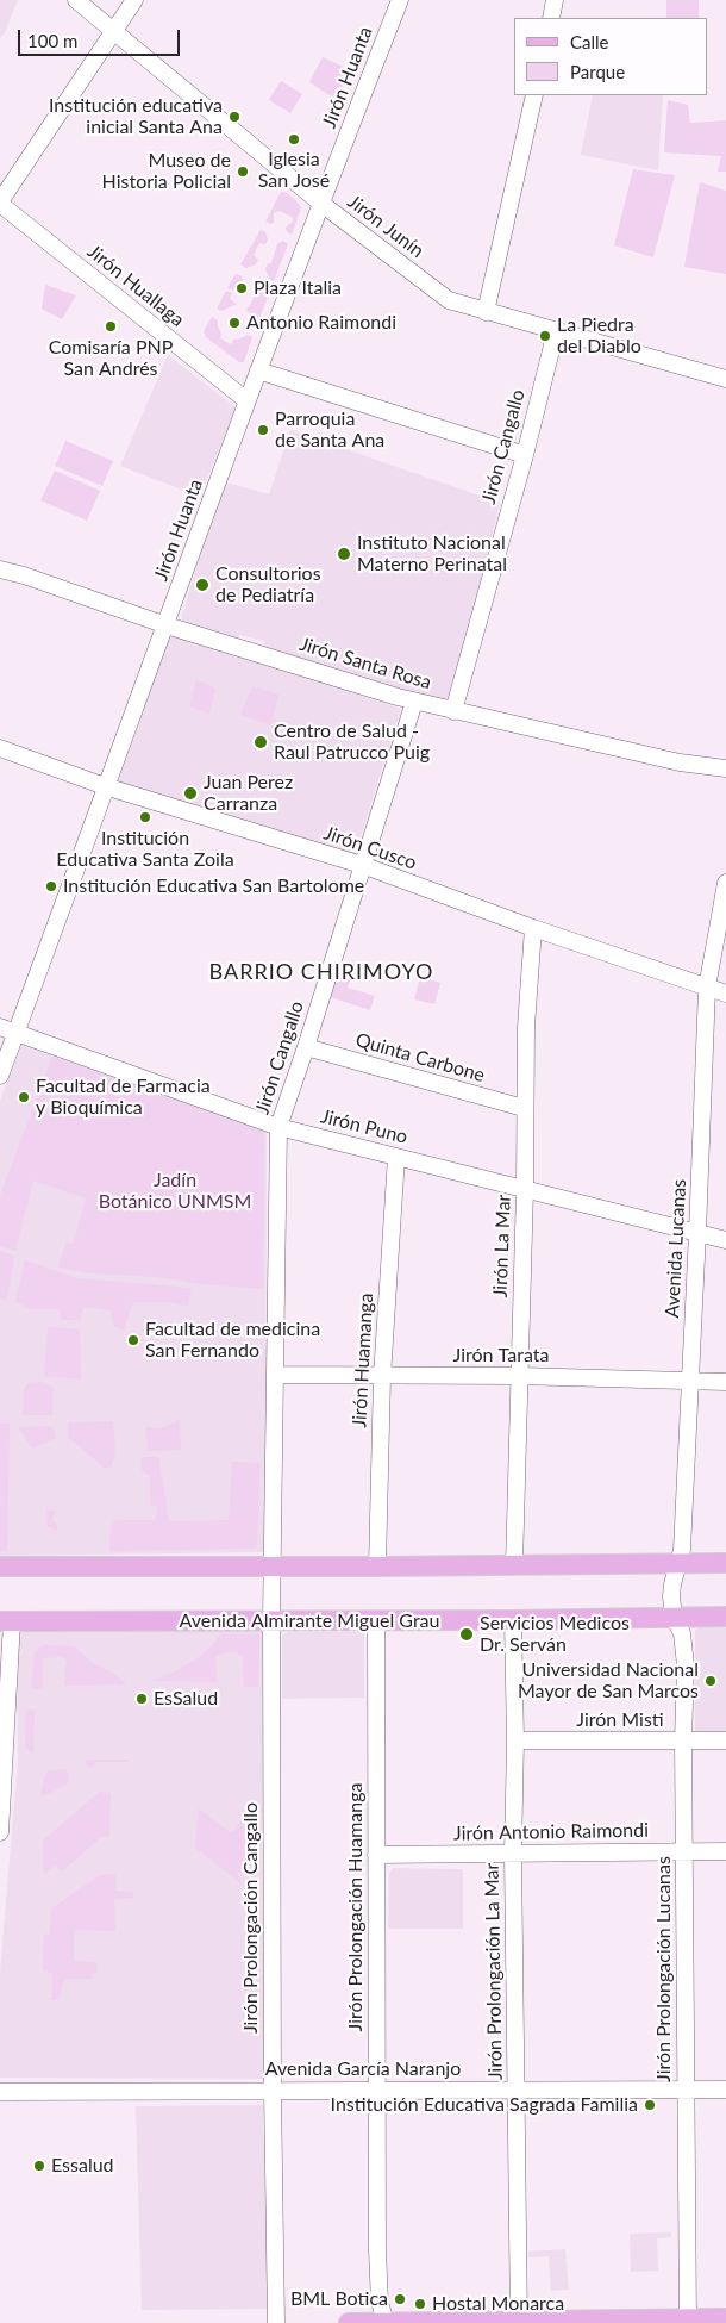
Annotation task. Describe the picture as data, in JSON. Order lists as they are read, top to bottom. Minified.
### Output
{"streets":{"main road":["Avenida Almirante Miguel Grau"],"street":["Jirón Huanta","Jirón Junín","Jirón Huallaga","Jirón Cangallo","Jirón Santa Rosa","Jirón Cusco","Quinta Carbone","Jirón Puno","Jirón La Mar","Avenida Lucanas","Jirón Tarata","Jirón Huamanga","Jirón Misti","Jirón Antonio Raimondi","Jirón Prolongación Huamanga","Jirón Prolongación Cangallo","Jirón Prolongación Lucanas","Jirón Prolongación La Mar","Avenida García Naranjo"]},"crossings":[["Jirón Huanta","Jirón Junín"],["Jirón Huanta","Jirón Huallaga"],["Jirón Huanta","Jirón Santa Rosa"],["Jirón Huanta","Jirón Cusco"],["Jirón Huanta","Jirón Puno"],["Jirón Junín","Jirón Cangallo"],["Jirón Cangallo","Jirón Santa Rosa"],["Jirón Cangallo","Jirón Cusco"],["Jirón Cangallo","Quinta Carbone"],["Jirón Cangallo","Jirón Puno"],["Jirón Cangallo","Jirón Tarata"],["Jirón Cangallo","Avenida Almirante Miguel Grau"],["Jirón Cangallo","Jirón Prolongación Cangallo"],["Jirón Cusco","Jirón La Mar"],["Jirón Cusco","Avenida Lucanas"],["Quinta Carbone","Jirón La Mar"],["Jirón Puno","Jirón La Mar"],["Jirón Puno","Avenida Lucanas"],["Jirón Puno","Jirón Huamanga"],["Jirón La Mar","Jirón Tarata"],["Avenida Lucanas","Jirón Tarata"],["Avenida Lucanas","Avenida Almirante Miguel Grau"],["Avenida Lucanas","Jirón Prolongación Lucanas"],["Jirón Tarata","Jirón Huamanga"],["Avenida Almirante Miguel Grau","Jirón Prolongación Huamanga"],["Avenida Almirante Miguel Grau","Jirón Prolongación Cangallo"],["Avenida Almirante Miguel Grau","Jirón Prolongación Lucanas"],["Avenida Almirante Miguel Grau","Jirón Prolongación La Mar"],["Jirón Misti","Jirón Prolongación Lucanas"],["Jirón Misti","Jirón Prolongación La Mar"],["Jirón Antonio Raimondi","Jirón Prolongación Huamanga"],["Jirón Antonio Raimondi","Jirón Prolongación Lucanas"],["Jirón Antonio Raimondi","Jirón Prolongación La Mar"],["Jirón Prolongación Huamanga","Avenida García Naranjo"],["Jirón Prolongación Cangallo","Avenida García Naranjo"],["Jirón Prolongación Lucanas","Avenida García Naranjo"],["Jirón Prolongación La Mar","Avenida García Naranjo"]],"districts":["BARRIO CHIRIMOYO"],"parks":["Jadín Botánico UNMSM"],"places":["Institución educativa inicial Santa Ana","Iglesia San José","Museo de Historia Policial","Plaza Italia","Antonio Raimondi","Comisaría PNP San Andrés","La Piedra del Diablo","Parroquia de Santa Ana","Instituto Nacional Materno Perinatal","Consultorios de Pediatría","Centro de Salud - Raul Patrucco Puig","Juan Perez Carranza","Institución Educativa Santa Zoila","Institución Educativa San Bartolome","Facultad de Farmacia y Bioquímica","Facultad de medicina San Fernando","Servicios Medicos Dr. Serván","Universidad Nacional Mayor de San Marcos","EsSalud","Institución Educativa Sagrada Familia","Essalud","BML Botica","Hostal Monarca"],"legend":["Calle","Parque"],"scale_bar":"100 m"}
